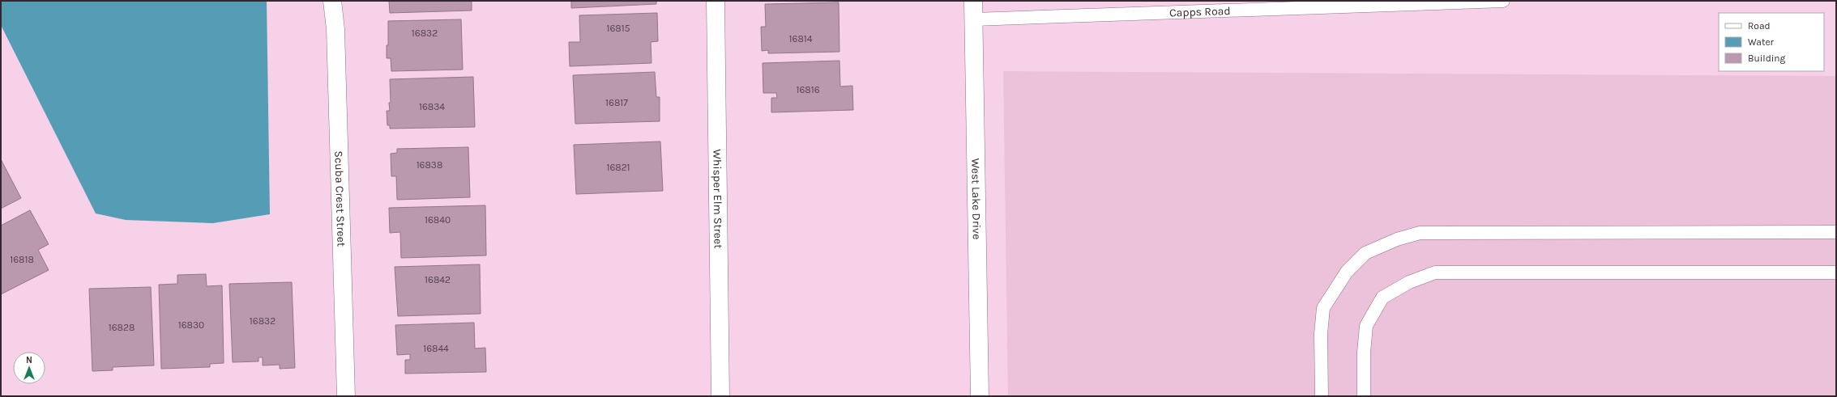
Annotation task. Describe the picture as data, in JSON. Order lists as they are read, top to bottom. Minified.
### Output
{"streets":{"street":["Scuba Crest Street","West Lake Drive","Whisper Elm Street"],"lane":["Capps Road"]},"crossings":[["Capps Road","West Lake Drive"]],"house_numbers":["16815","16832","16814","16816","16817","16834","16838","16821","16840","16818","16842","16832","16830","16828","16844"],"legend":["Road","Water","Building"],"north":"top"}
